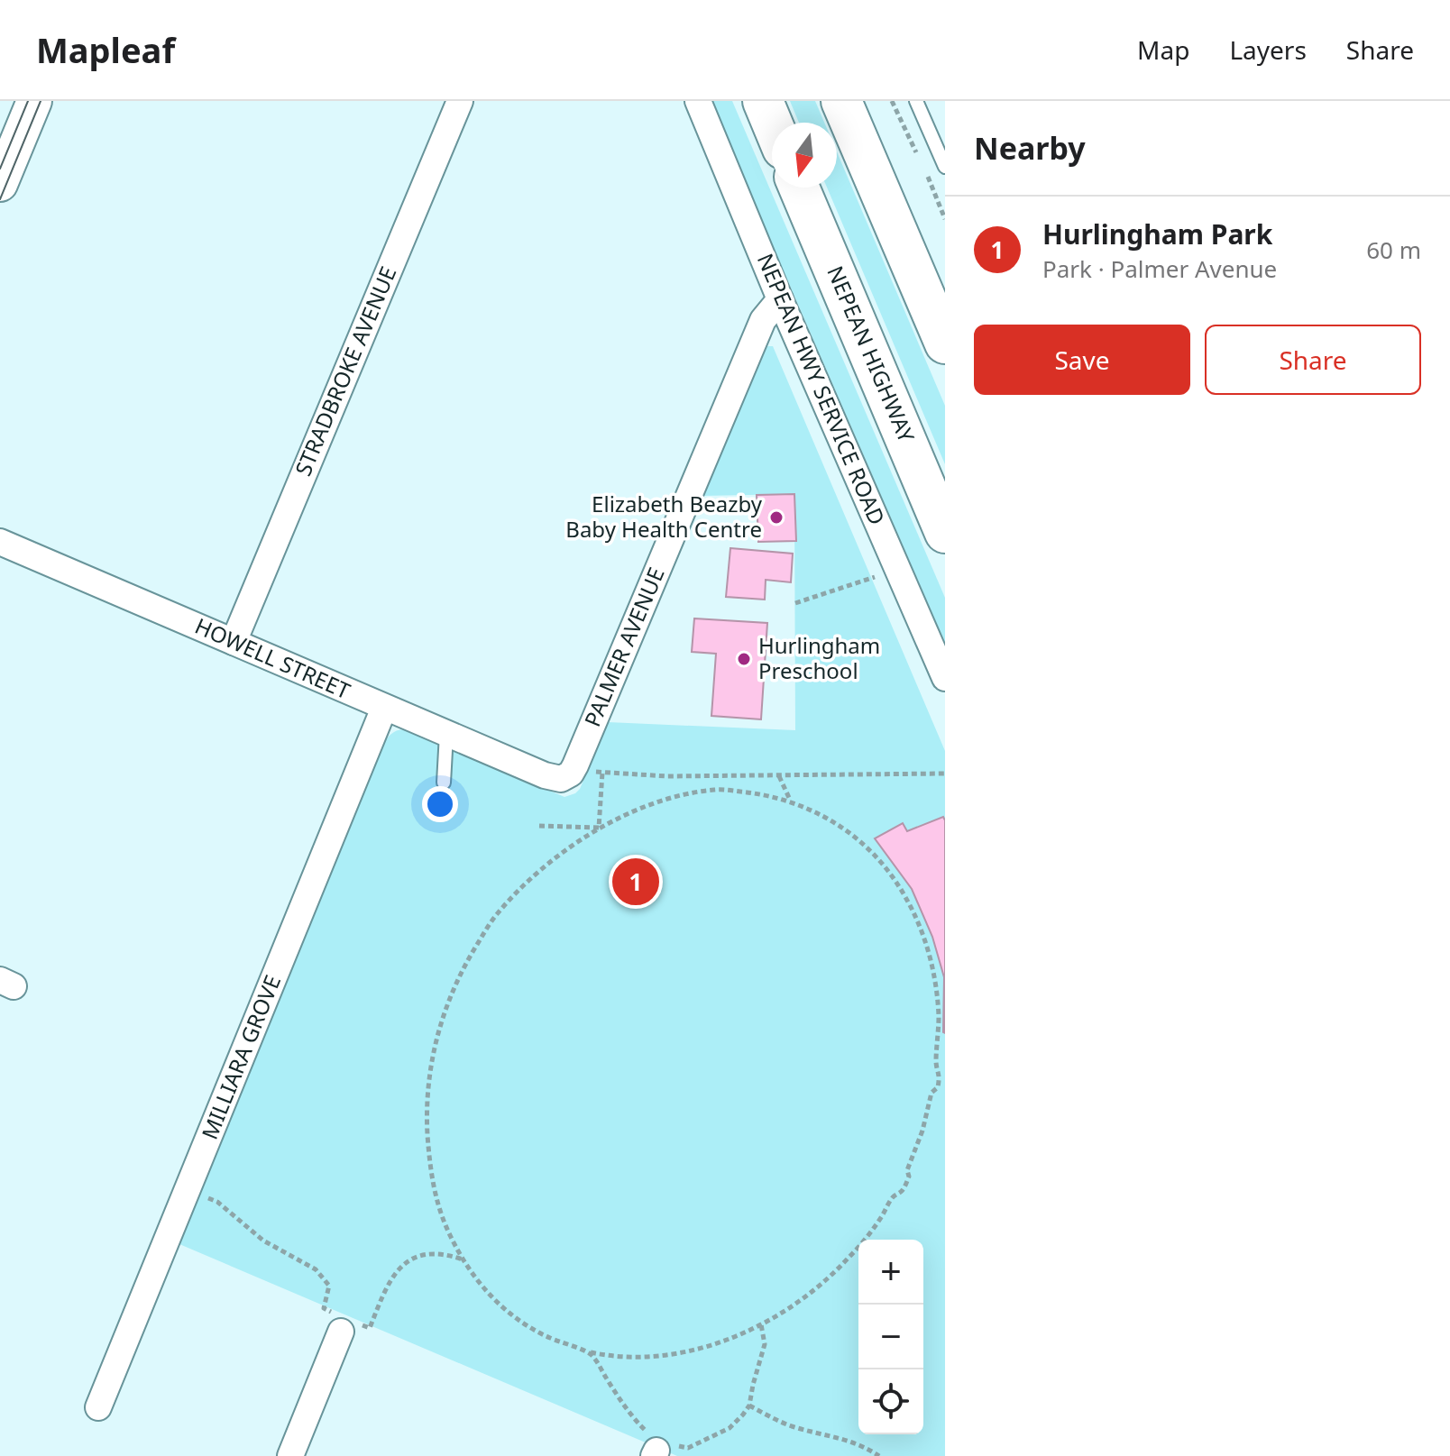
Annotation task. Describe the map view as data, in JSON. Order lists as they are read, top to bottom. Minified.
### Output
{"streets":{"highway":["NEPEAN HIGHWAY"],"street":["STRADBROKE AVENUE","NEPEAN HWY SERVICE ROAD","PALMER AVENUE","HOWELL STREET","MILLIARA GROVE"]},"crossings":[["STRADBROKE AVENUE","HOWELL STREET"],["NEPEAN HWY SERVICE ROAD","PALMER AVENUE"],["PALMER AVENUE","HOWELL STREET"],["HOWELL STREET","MILLIARA GROVE"]],"places":["Elizabeth Beazby Baby Health Centre","Hurlingham Preschool"],"north":"bottom","page":{"header":"Mapleaf","nav":["Map","Layers","Share"],"heading":"Nearby","list":[{"mark":"1","name":"Hurlingham Park","note":"Park · Palmer Avenue","value":"60 m"}],"buttons":["Save","Share"],"pins":"1","map_buttons":["+","−"]}}
